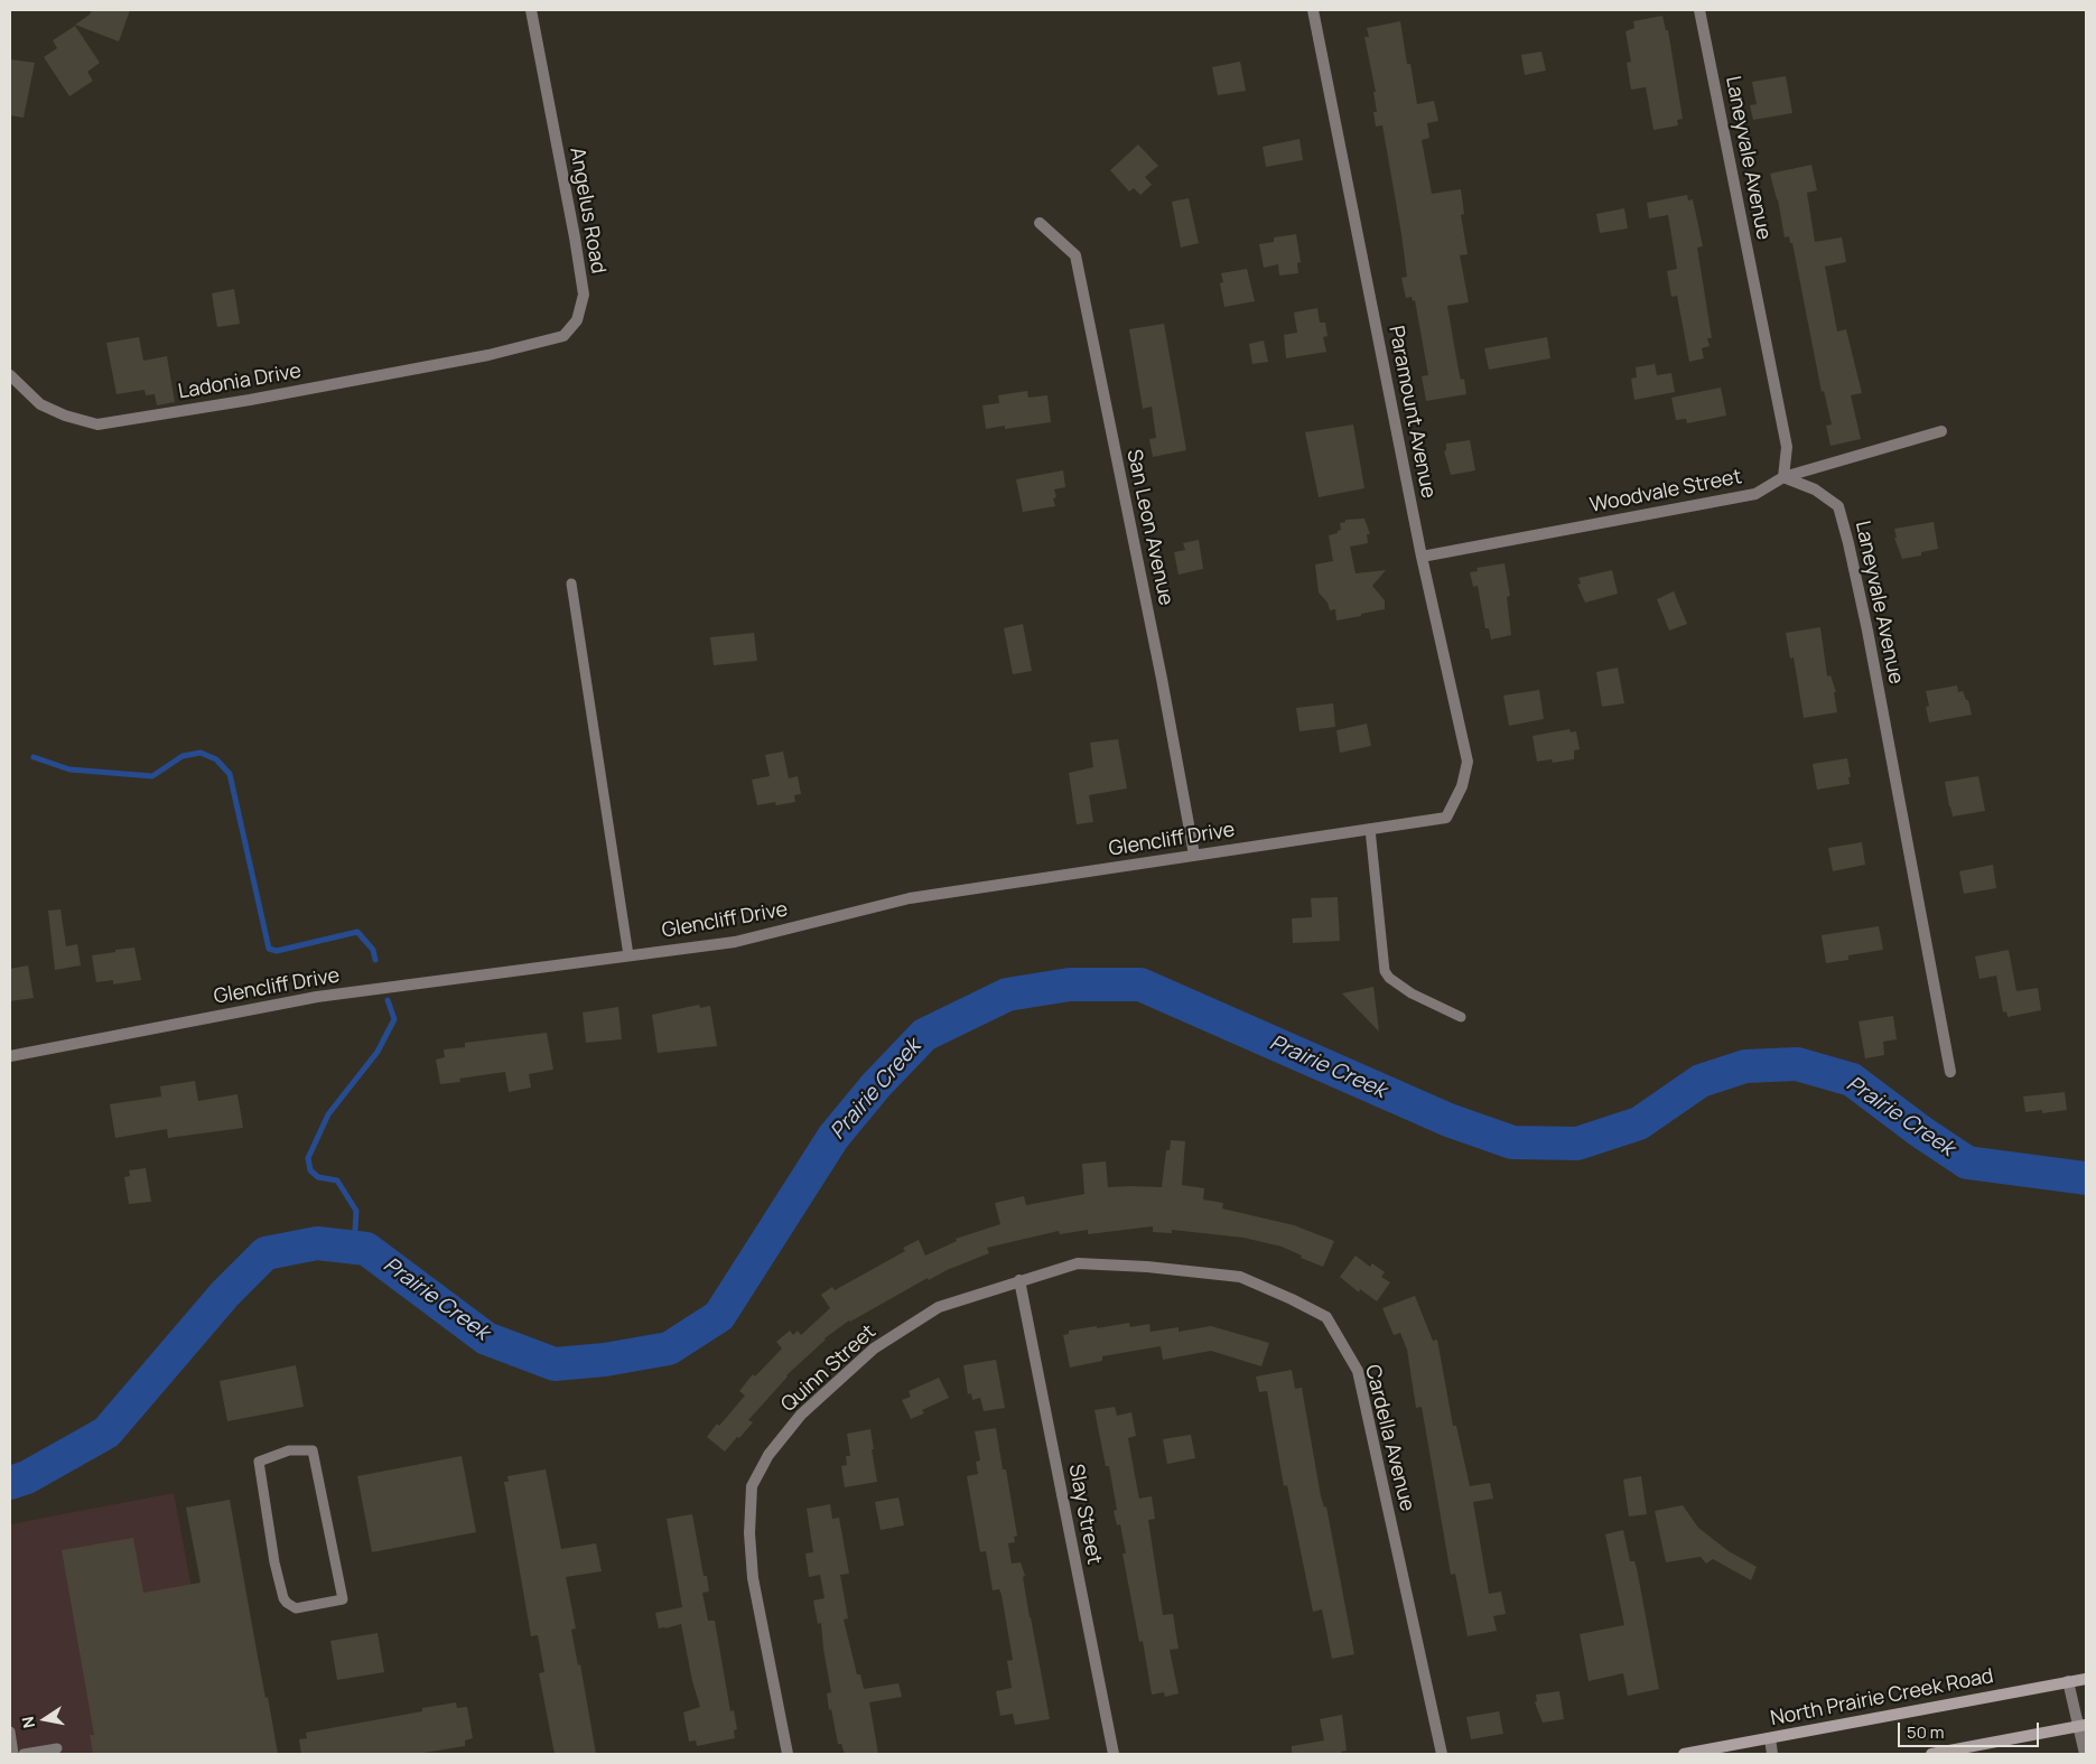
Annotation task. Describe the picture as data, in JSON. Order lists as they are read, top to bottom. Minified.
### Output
{"streets":{"main road":["North Prairie Creek Road"],"street":["Laneyvale Avenue","Angelus Road","Ladonia Drive","Paramount Avenue","Woodvale Street","San Leon Avenue","Glencliff Drive","Quinn Street","Cardella Avenue","Slay Street"]},"crossings":[["Laneyvale Avenue","Woodvale Street"],["Angelus Road","Ladonia Drive"],["Paramount Avenue","Woodvale Street"],["Paramount Avenue","Glencliff Drive"],["San Leon Avenue","Glencliff Drive"],["Quinn Street","Cardella Avenue"],["Quinn Street","Slay Street"],["Cardella Avenue","Slay Street"]],"water":["Prairie Creek"],"scale_bar":"50 m","north":"left"}
